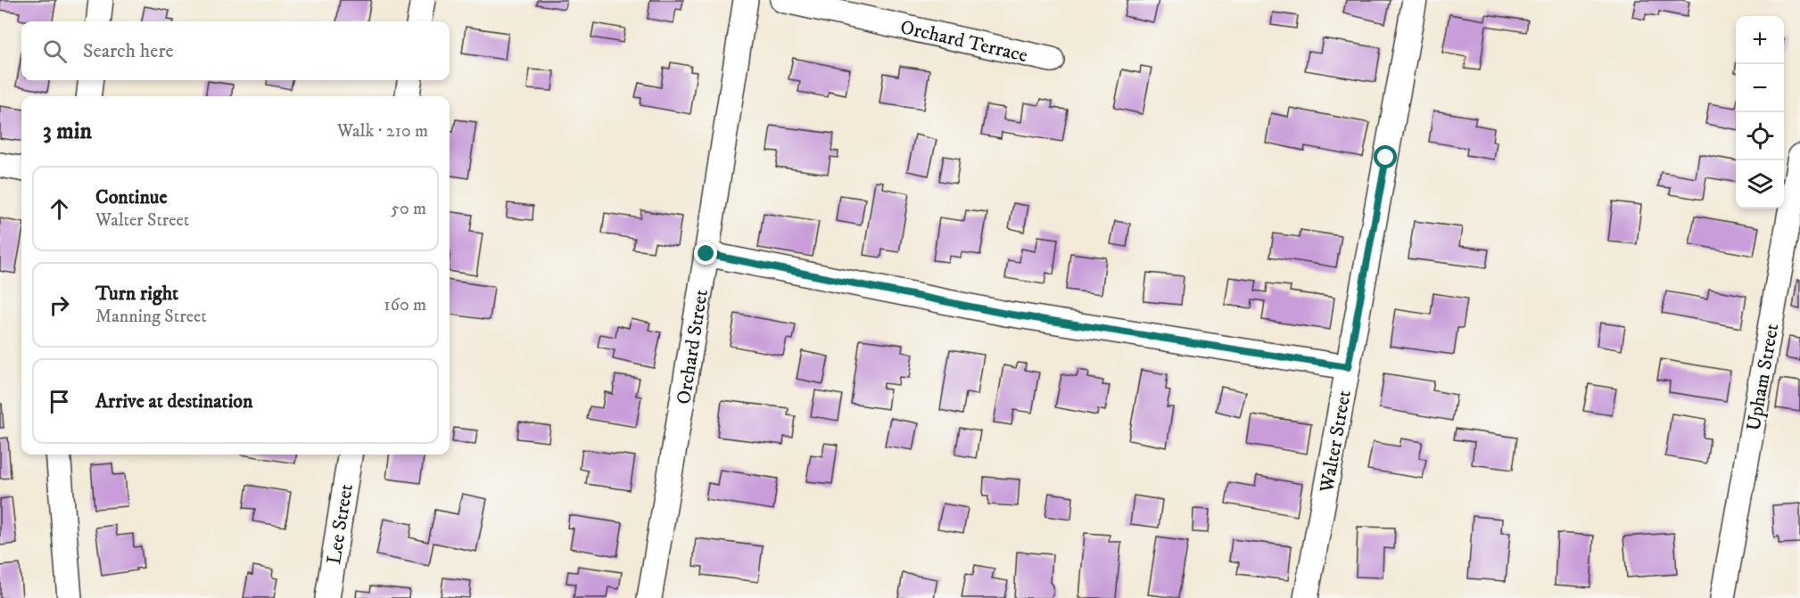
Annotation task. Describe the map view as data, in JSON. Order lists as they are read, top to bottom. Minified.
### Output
{"streets":{"street":["Orchard Terrace","Orchard Street","Upham Street","Walter Street","Lee Street"]},"page":{"map_buttons":["+","−"],"search":"Search here","heading":["3 min","Walk · 210 m"],"list":[["Continue","Walter Street","50 m"],["Turn right","Manning Street","160 m"],"Arrive at destination"]}}
